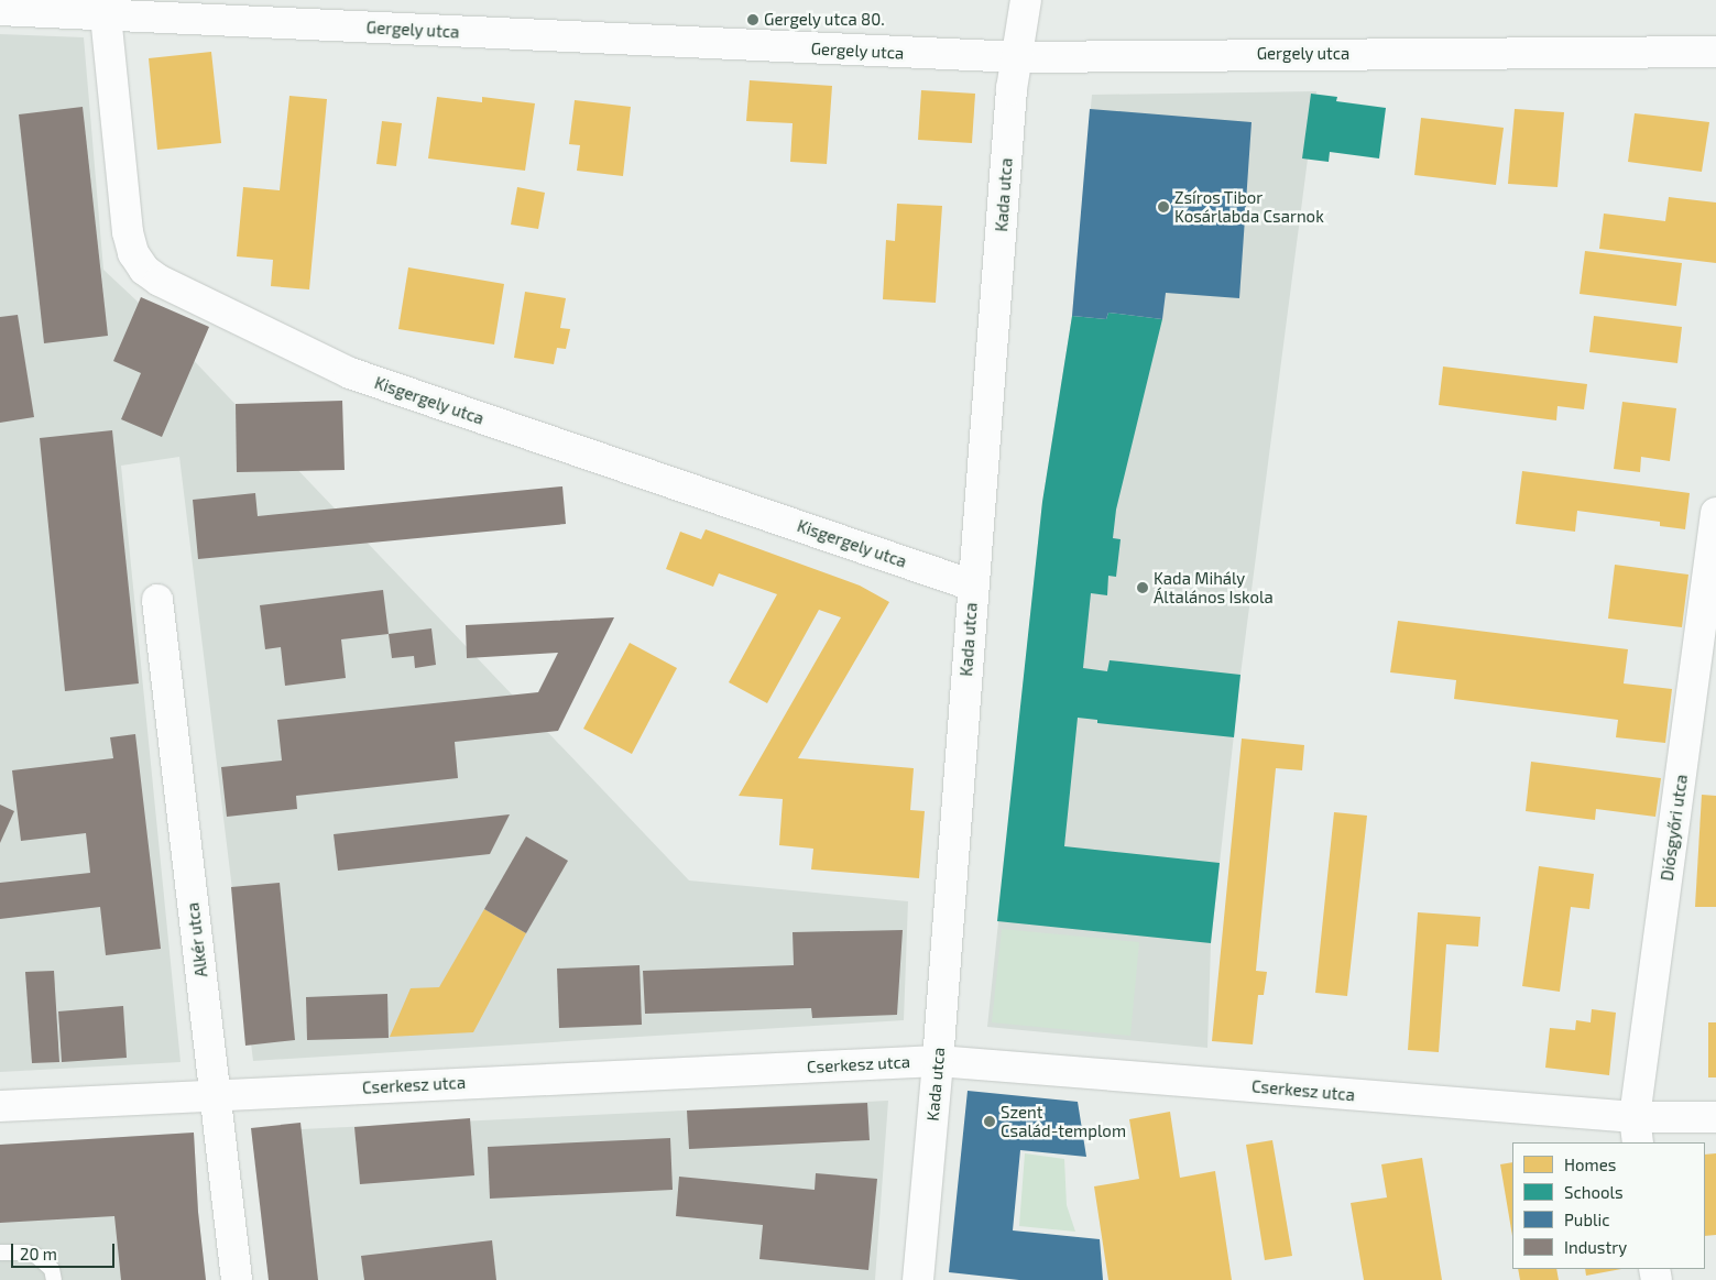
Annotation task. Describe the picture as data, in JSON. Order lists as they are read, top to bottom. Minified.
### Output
{"streets":{"street":["Gergely utca","Kada utca","Kisgergely utca","Diósgyőri utca","Alkér utca","Cserkesz utca"]},"crossings":[["Gergely utca","Kada utca"],["Gergely utca","Kisgergely utca"],["Kada utca","Kisgergely utca"],["Kada utca","Cserkesz utca"],["Diósgyőri utca","Cserkesz utca"],["Alkér utca","Cserkesz utca"]],"places":["Gergely utca 80.","Zsíros Tibor Kosárlabda Csarnok","Kada Mihály Általános Iskola","Szent Család-templom"],"legend":["Homes","Schools","Public","Industry"],"scale_bar":"20 m"}
